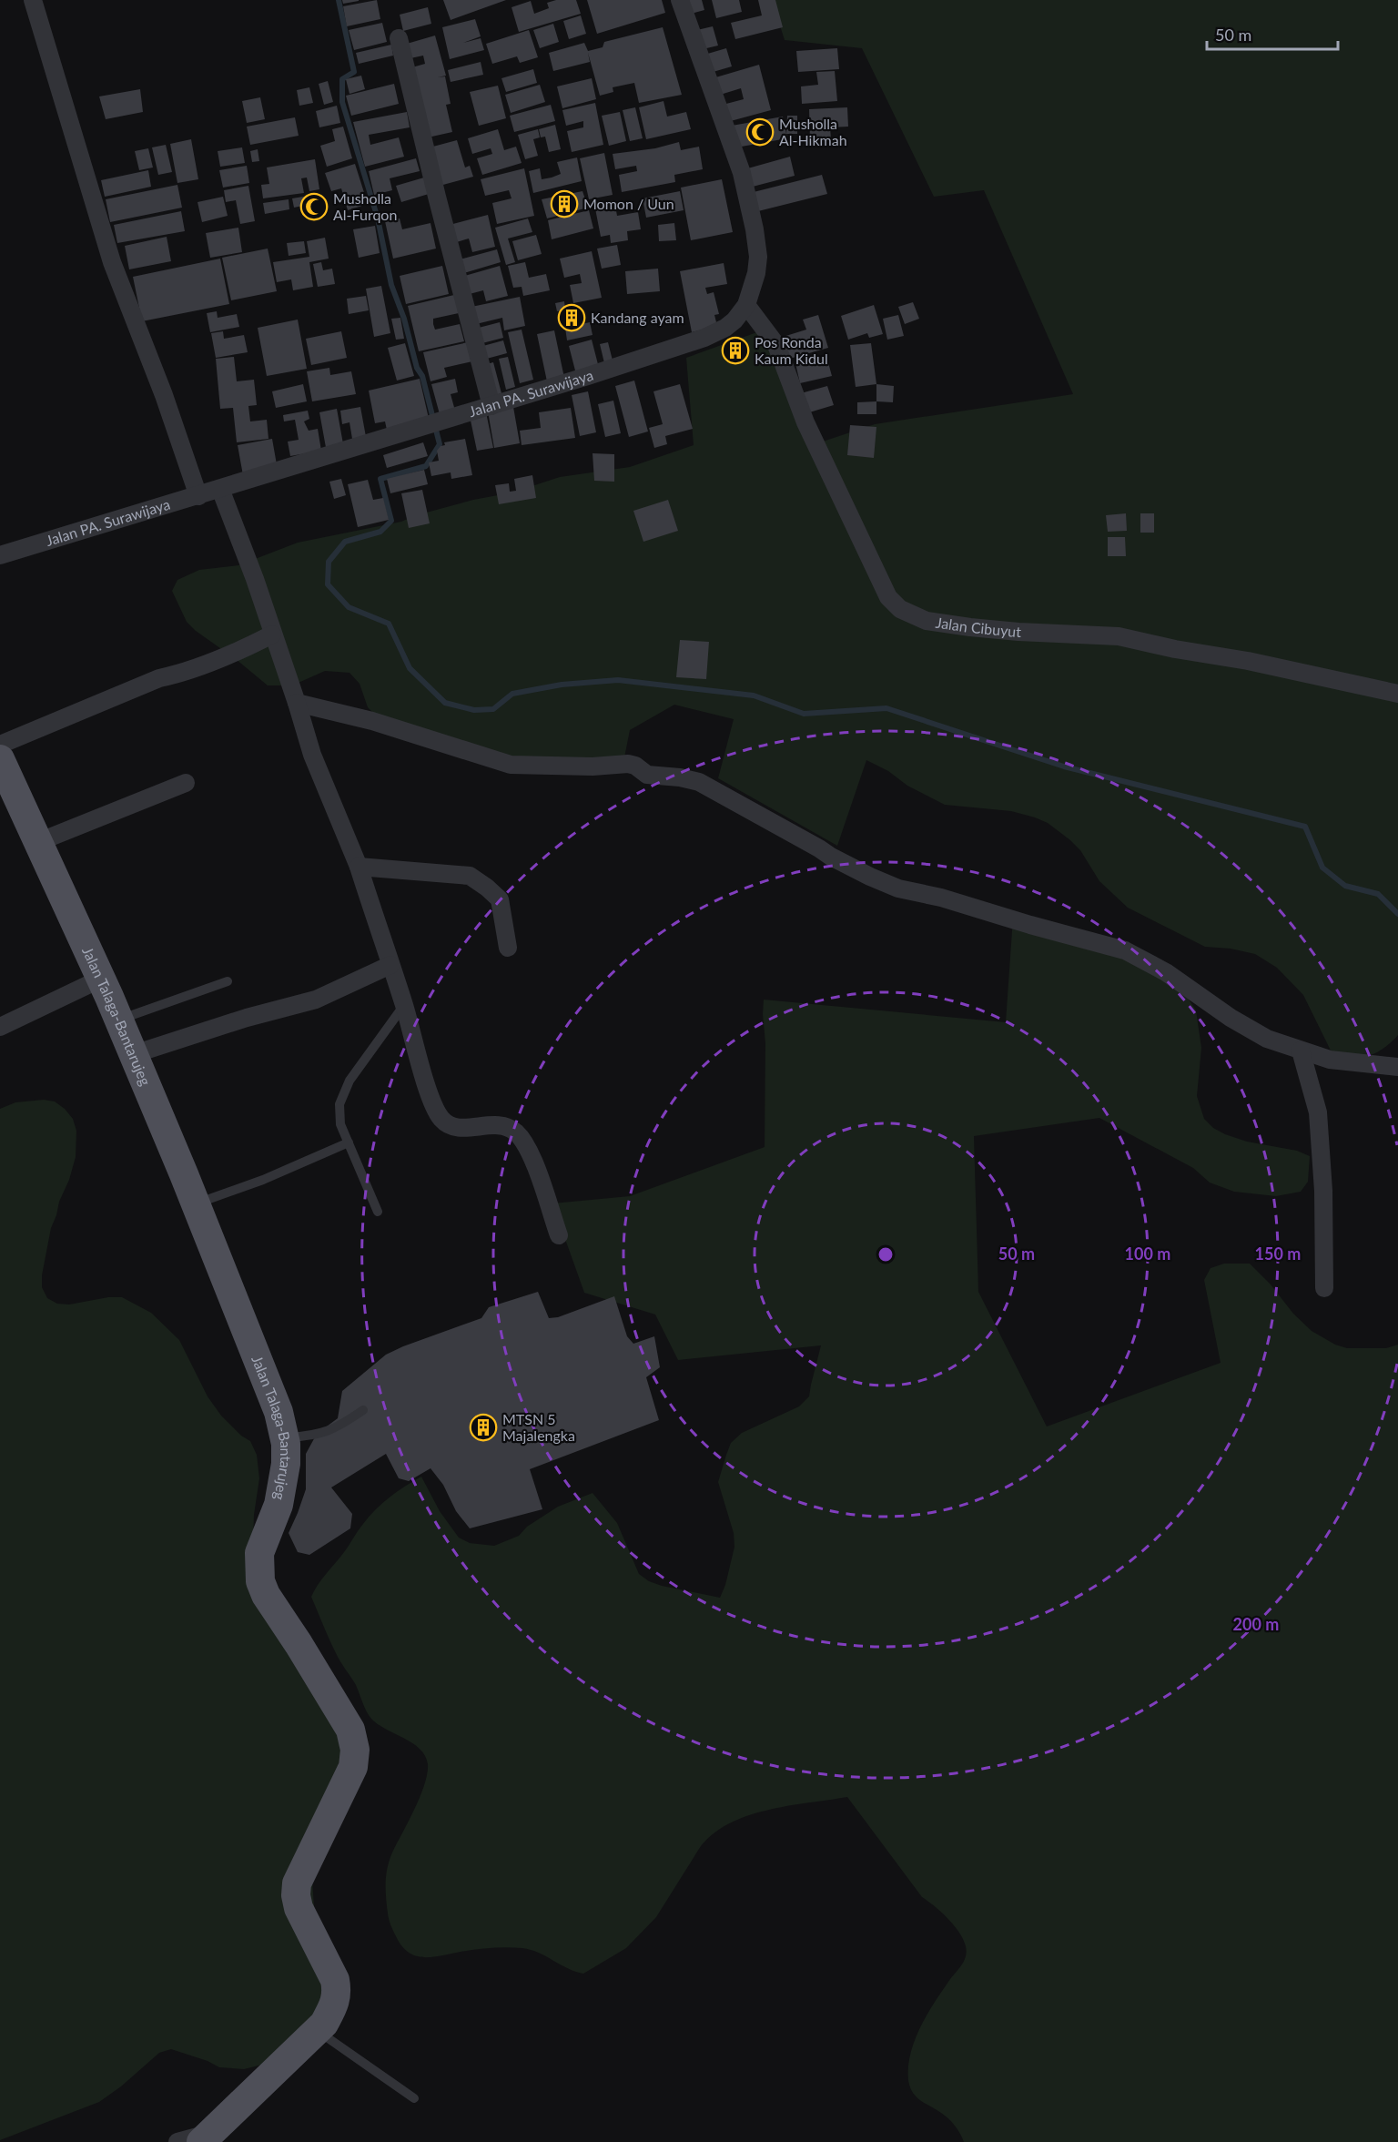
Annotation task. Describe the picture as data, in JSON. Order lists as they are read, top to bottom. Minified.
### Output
{"streets":{"main road":["Jalan Talaga-Bantarujeg"],"street":["Jalan PA. Surawijaya","Jalan Cibuyut"]},"crossings":[["Jalan PA. Surawijaya","Jalan Cibuyut"]],"places":{"mosque":["Musholla Al-Hikmah","Musholla Al-Furqon"],"building":["Momon / Uun","Kandang ayam","Pos Ronda Kaum Kidul","MTSN 5 Majalengka"]},"scale_bar":"50 m","rings":["50 m","100 m","150 m","200 m"]}
